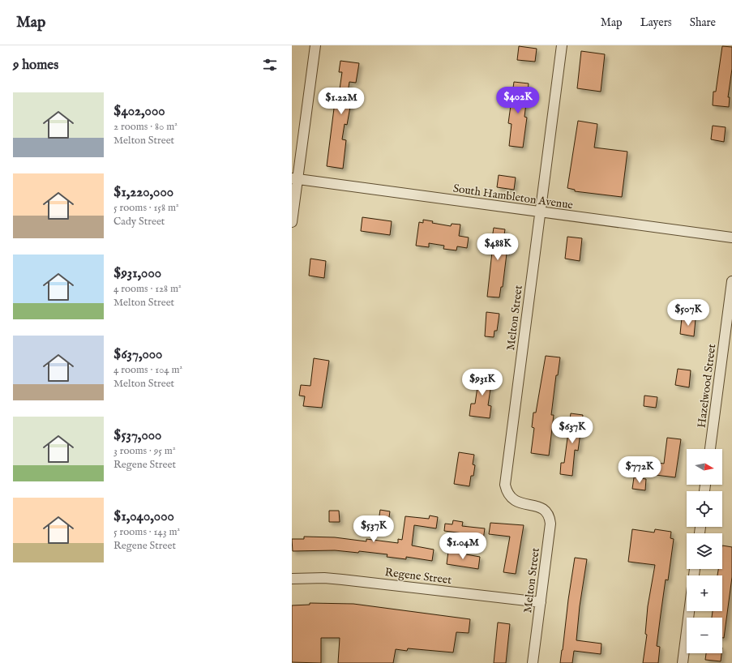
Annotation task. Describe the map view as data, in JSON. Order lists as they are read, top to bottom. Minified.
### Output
{"streets":{"street":["South Hambleton Avenue","Melton Street","Hazelwood Street","Regene Street"]},"crossings":[["South Hambleton Avenue","Melton Street"],["Melton Street","Regene Street"]],"north":"right","page":{"header":"Map","nav":["Map","Layers","Share"],"heading":"9 homes","list":[{"name":"$402,000","note":"2 rooms · 80 m² · Melton Street"},{"name":"$1,220,000","note":"5 rooms · 158 m² · Cady Street"},{"name":"$931,000","note":"4 rooms · 128 m² · Melton Street"},{"name":"$637,000","note":"4 rooms · 104 m² · Melton Street"},{"name":"$537,000","note":"3 rooms · 95 m² · Regene Street"},{"name":"$1,040,000","note":"5 rooms · 143 m² · Regene Street"}],"price":["$402K","$1.22M","$488K","$507K","$931K","$637K","$772K","$537K","$1.04M"],"map_buttons":["+","−"]}}
